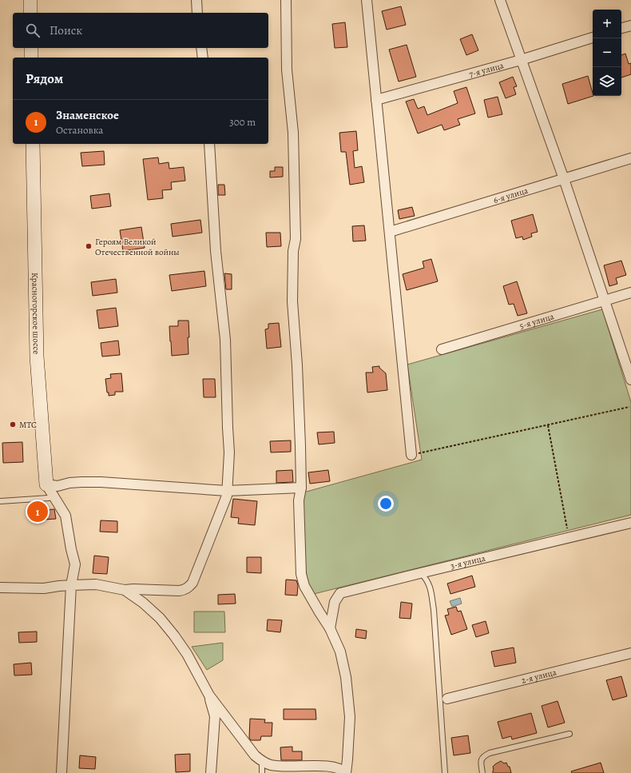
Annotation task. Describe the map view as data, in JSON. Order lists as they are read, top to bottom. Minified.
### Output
{"streets":{"street":["7-я улица","6-я улица","Красногорское шоссе","5-я улица","3-я улица","2-я улица"]},"places":["Героям Великой Отечественной войны","МТС"],"page":{"map_buttons":["+","−"],"search":"Поиск","heading":"Рядом","list":[{"mark":"1","name":"Знаменское","note":"Остановка","value":"300 m"}],"pins":"1"}}
